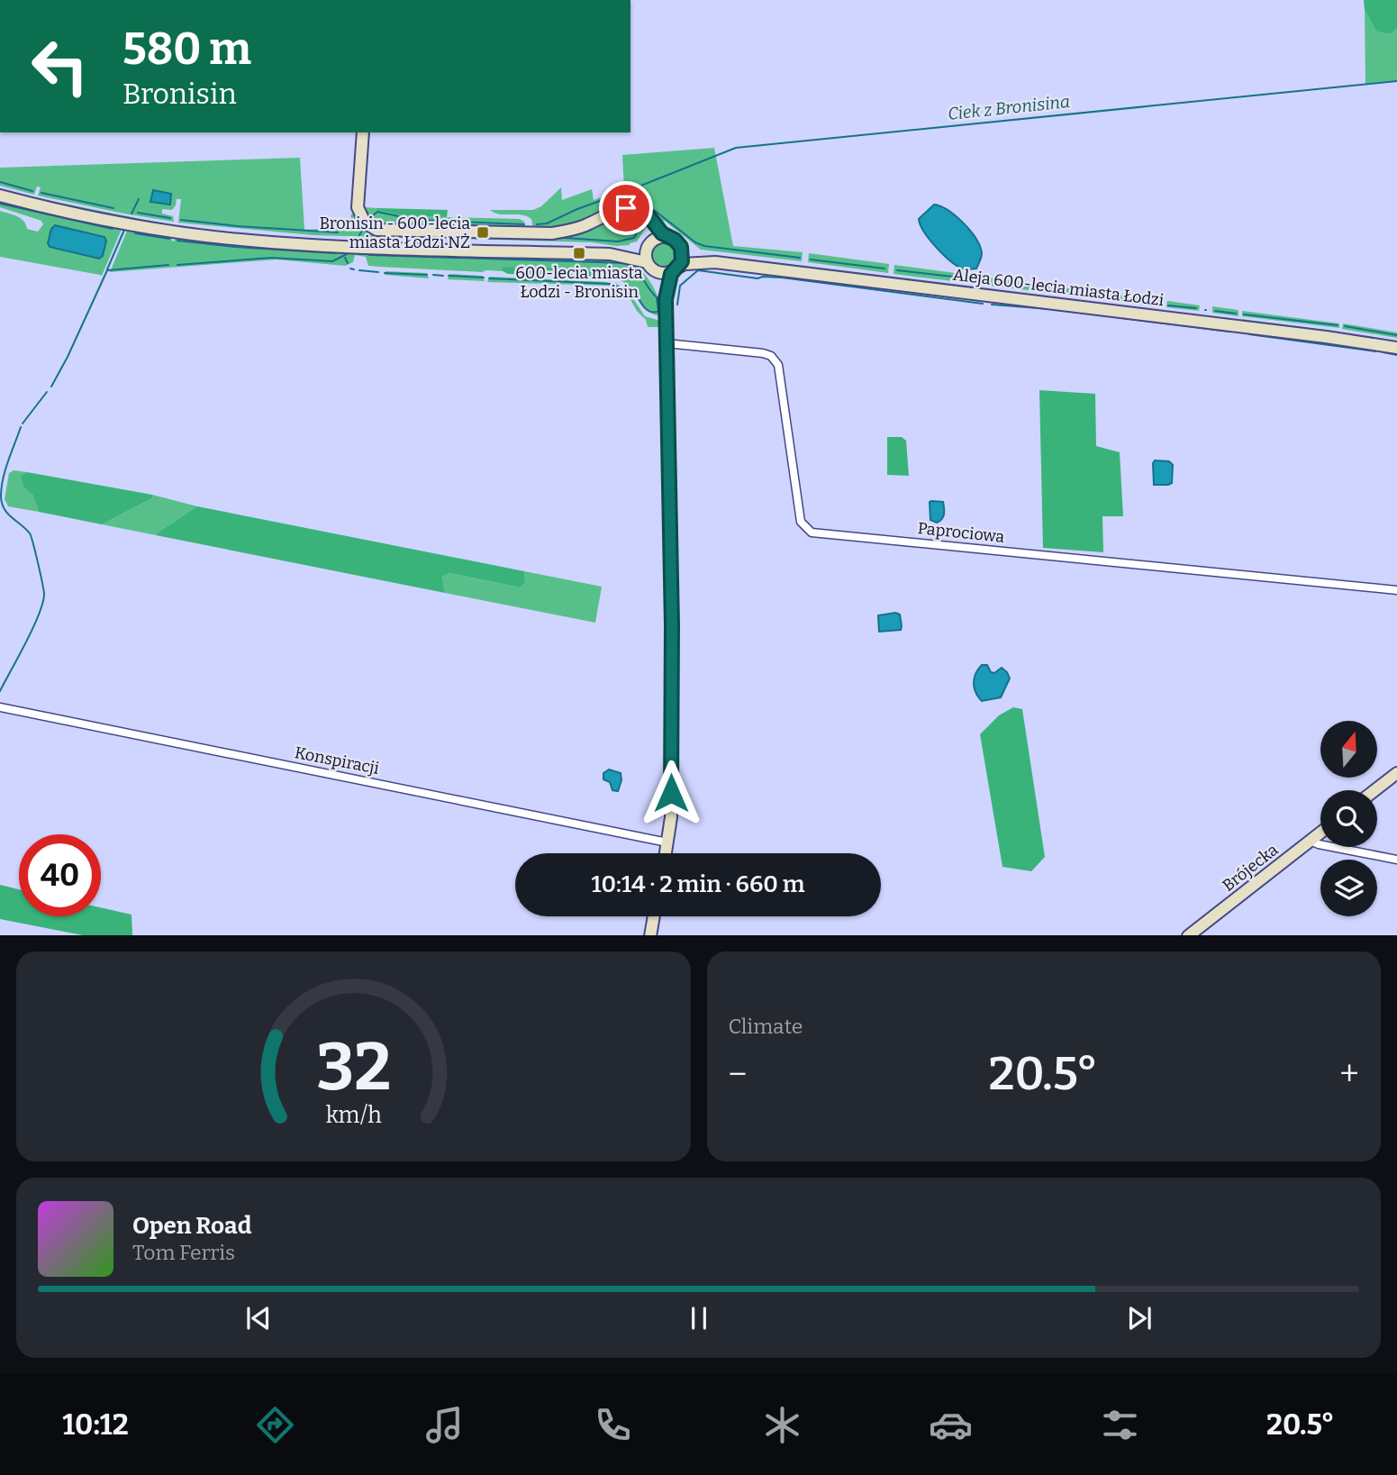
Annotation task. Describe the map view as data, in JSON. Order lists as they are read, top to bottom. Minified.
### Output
{"streets":{"main road":["Aleja 600-lecia miasta Łodzi","Brójecka"],"street":["Paprociowa","Konspiracji"]},"water":["Ciek z Bronisina"],"places":{"transit":["Bronisin - 600-lecia miasta Łodzi NŻ","600-lecia miasta Łodzi - Bronisin"]},"north":"top","page":{"turn":["580 m","Bronisin"],"limit":"40","trip":"10:14 · 2 min · 660 m","tile":"Climate","heat":["−","20.5°","+"],"song":["Open Road","Tom Ferris"],"tabs":["10:12","20.5°"],"gauge":["32","km/h"]}}
